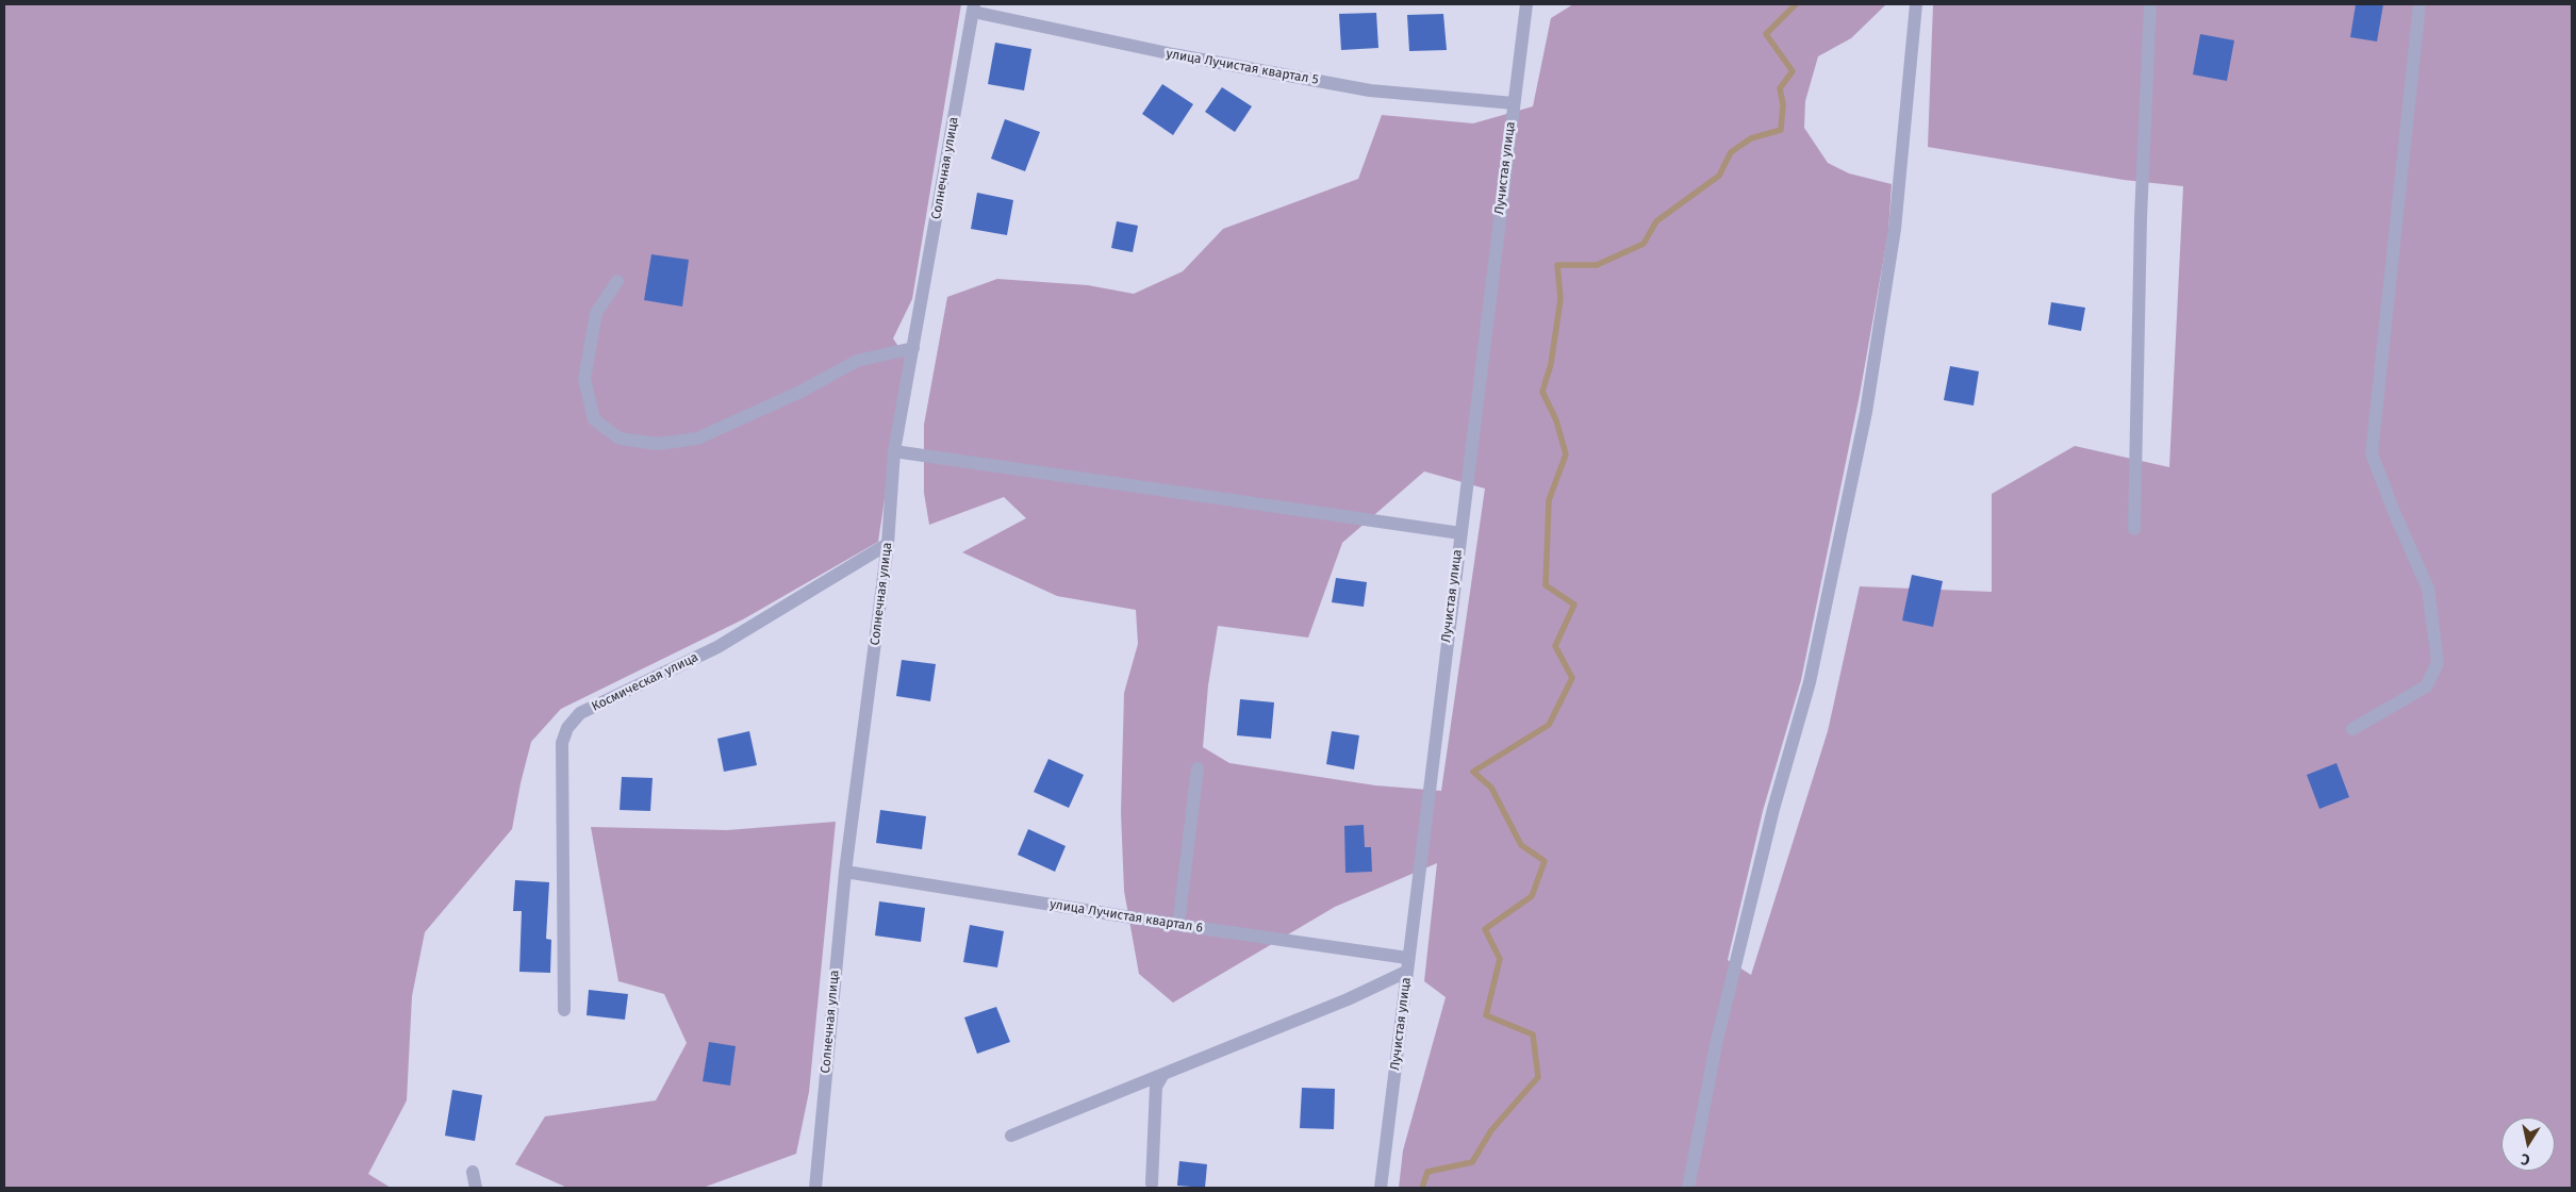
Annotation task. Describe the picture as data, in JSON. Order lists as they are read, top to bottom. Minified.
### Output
{"streets":{"street":["улица Лучистая квартал 5","Солнечная улица","Лучистая улица","Космическая улица","улица Лучистая квартал 6"]},"crossings":[["улица Лучистая квартал 5","Солнечная улица"],["улица Лучистая квартал 5","Лучистая улица"],["Солнечная улица","Космическая улица"],["Солнечная улица","улица Лучистая квартал 6"],["Лучистая улица","улица Лучистая квартал 6"]],"north":"bottom"}
